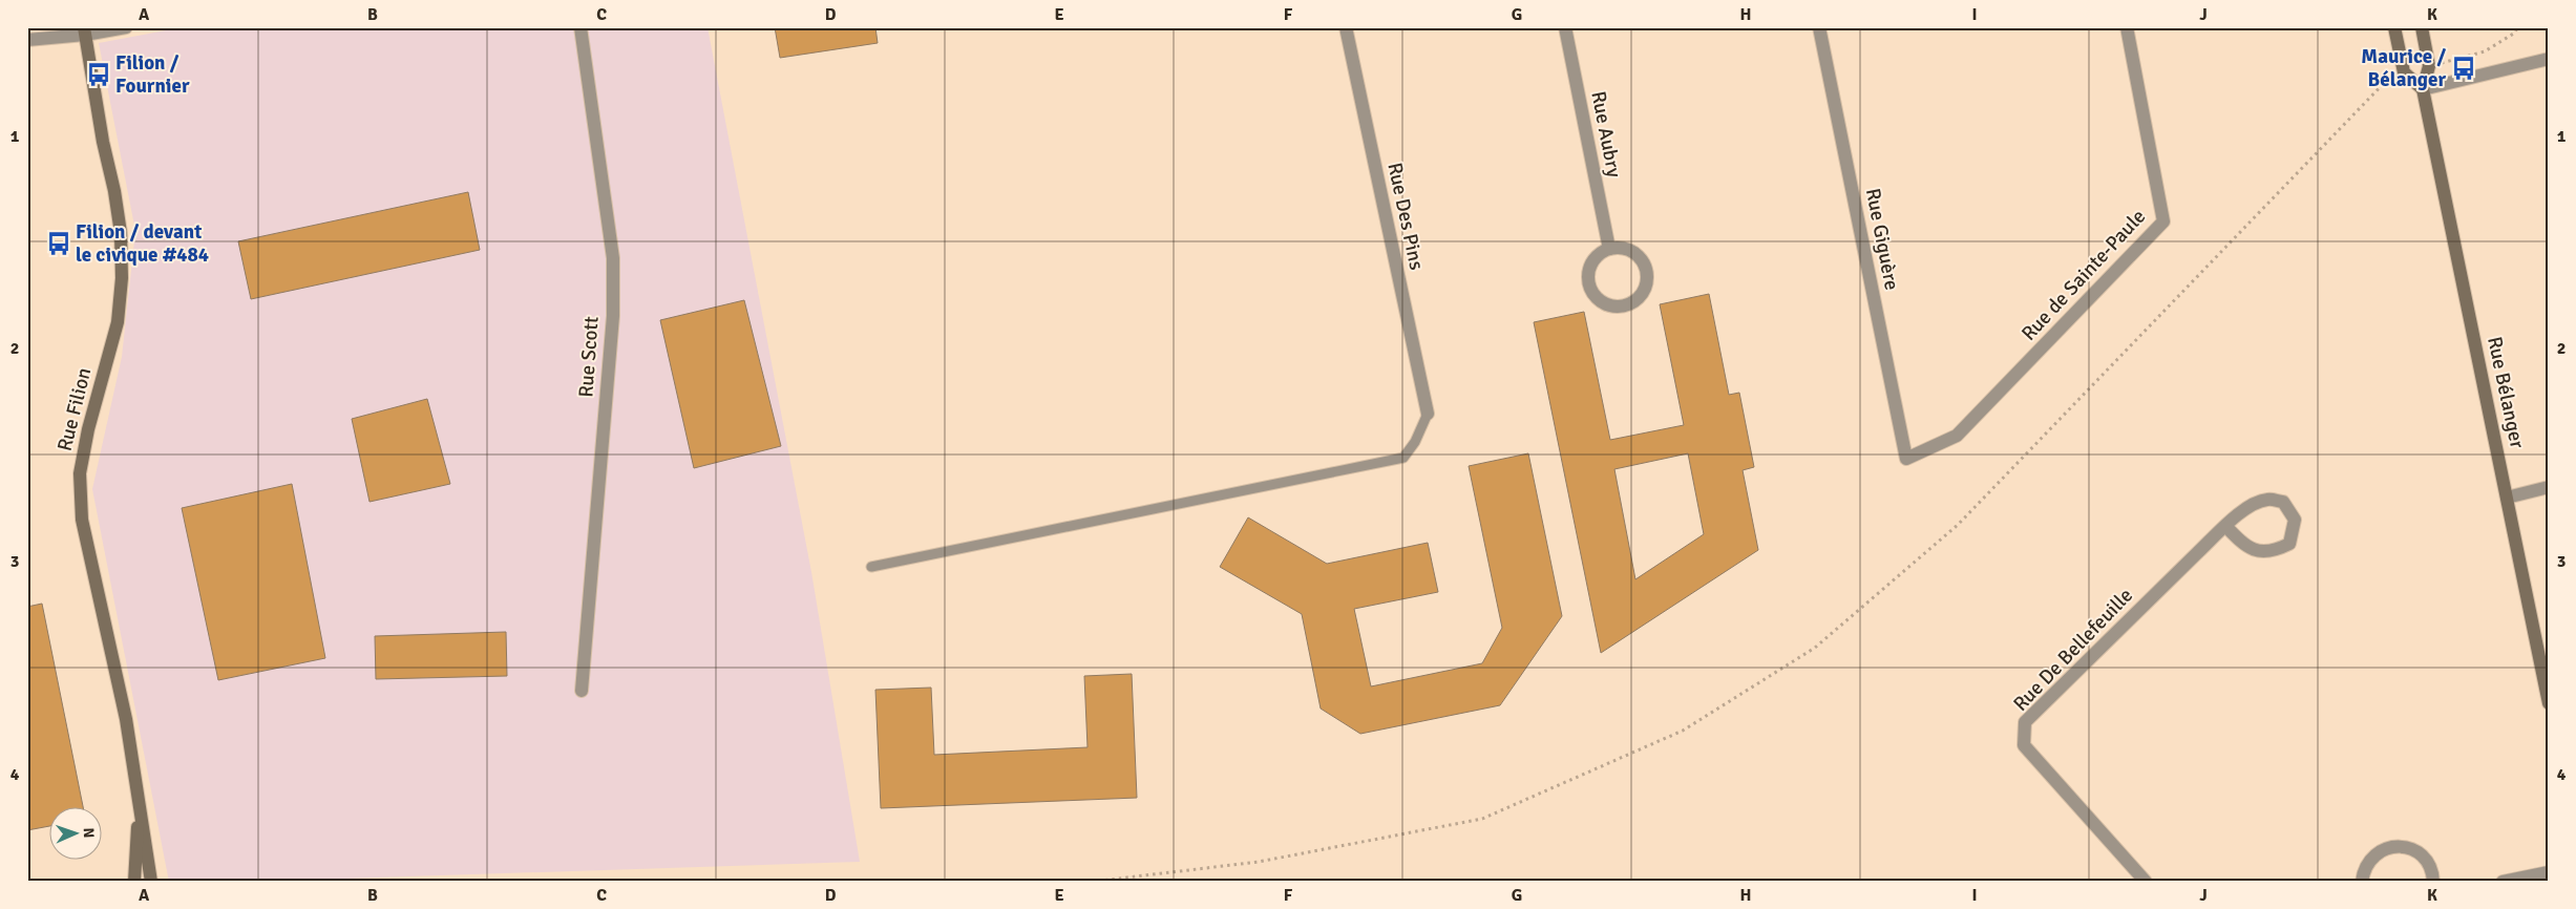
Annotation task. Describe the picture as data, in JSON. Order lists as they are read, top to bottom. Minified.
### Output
{"streets":{"street":["Rue Aubry","Rue Des Pins","Rue Giguère","Rue de Sainte-Paule","Rue Scott","Rue Bélanger","Rue Filion","Rue De Bellefeuille"]},"crossings":[["Rue Giguère","Rue de Sainte-Paule"]],"places":{"bus stop":["Maurice / Bélanger","Filion / Fournier","Filion / devant le civique #484"]},"north":"right","grid":{"columns":["A","B","C","D","E","F","G","H","I","J","K"],"rows":["1","2","3","4"]}}
